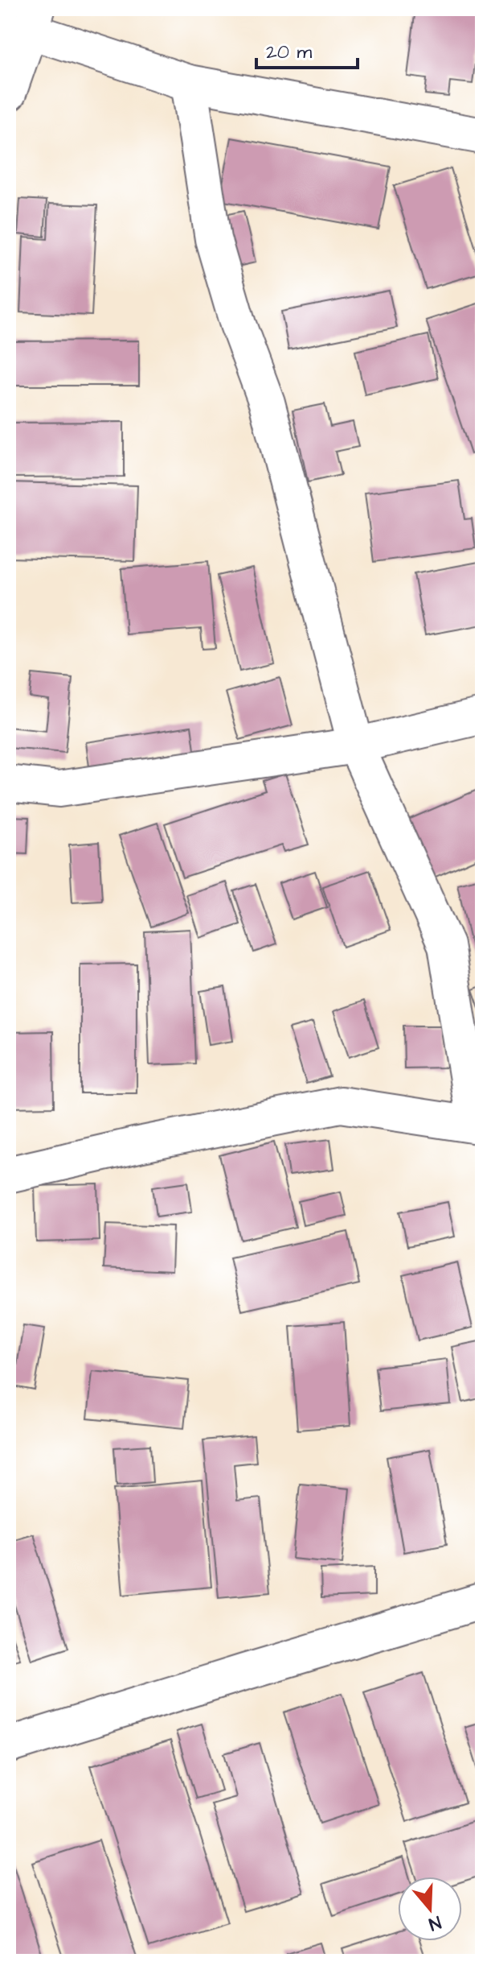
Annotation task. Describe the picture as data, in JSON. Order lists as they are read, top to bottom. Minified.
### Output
{"scale_bar":"20 m","north":"bottom"}
